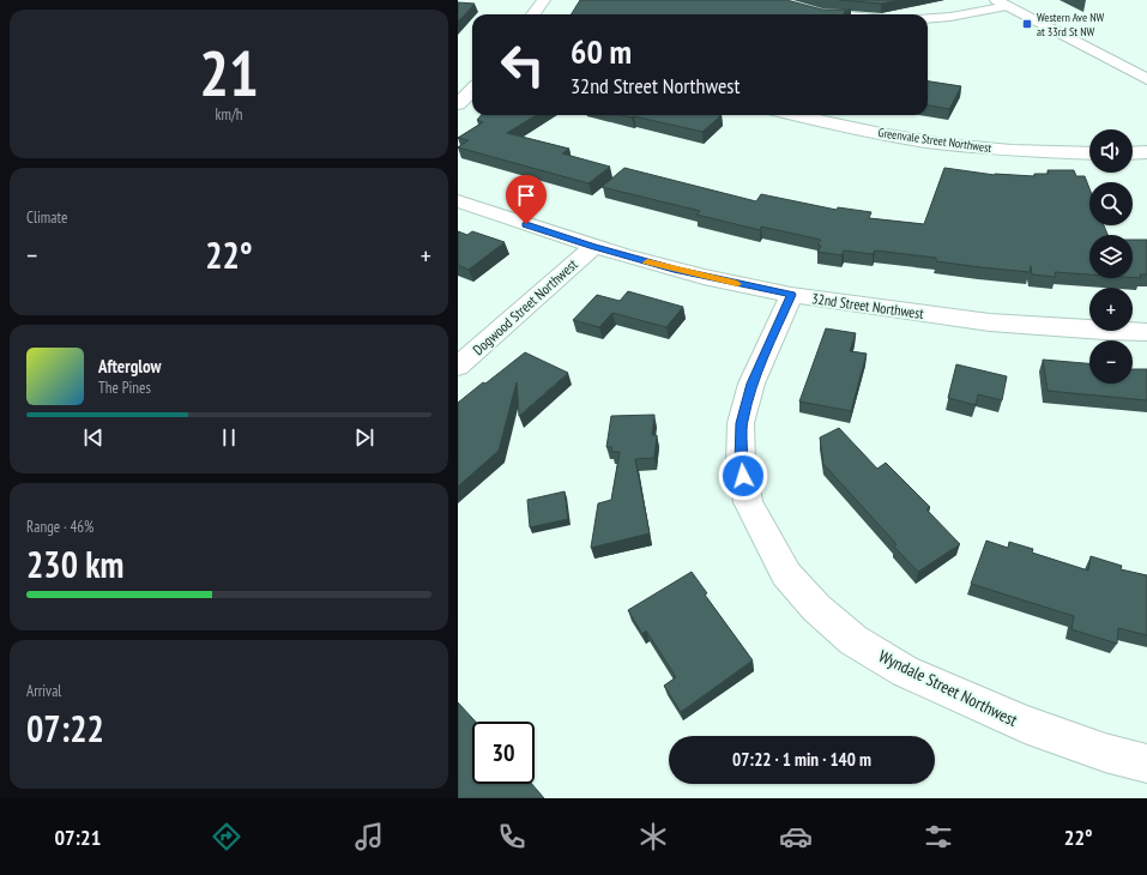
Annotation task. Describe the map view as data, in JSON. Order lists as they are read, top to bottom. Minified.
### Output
{"streets":{"street":["Greenvale Street Northwest","32nd Street Northwest","Dogwood Street Northwest","Wyndale Street Northwest"]},"crossings":[["32nd Street Northwest","Dogwood Street Northwest"],["32nd Street Northwest","Wyndale Street Northwest"]],"places":{"transit":["Western Ave NW at 33rd St NW"]},"page":{"tile":[["21","km/h"],"Climate",["Range · 46%","230 km"],["Arrival","07:22"]],"turn":["60 m","32nd Street Northwest"],"map_buttons":["+","−"],"heat":["−","22°","+"],"song":["Afterglow","The Pines"],"limit":"30","trip":"07:22 · 1 min · 140 m","tabs":["07:21","22°"]}}
